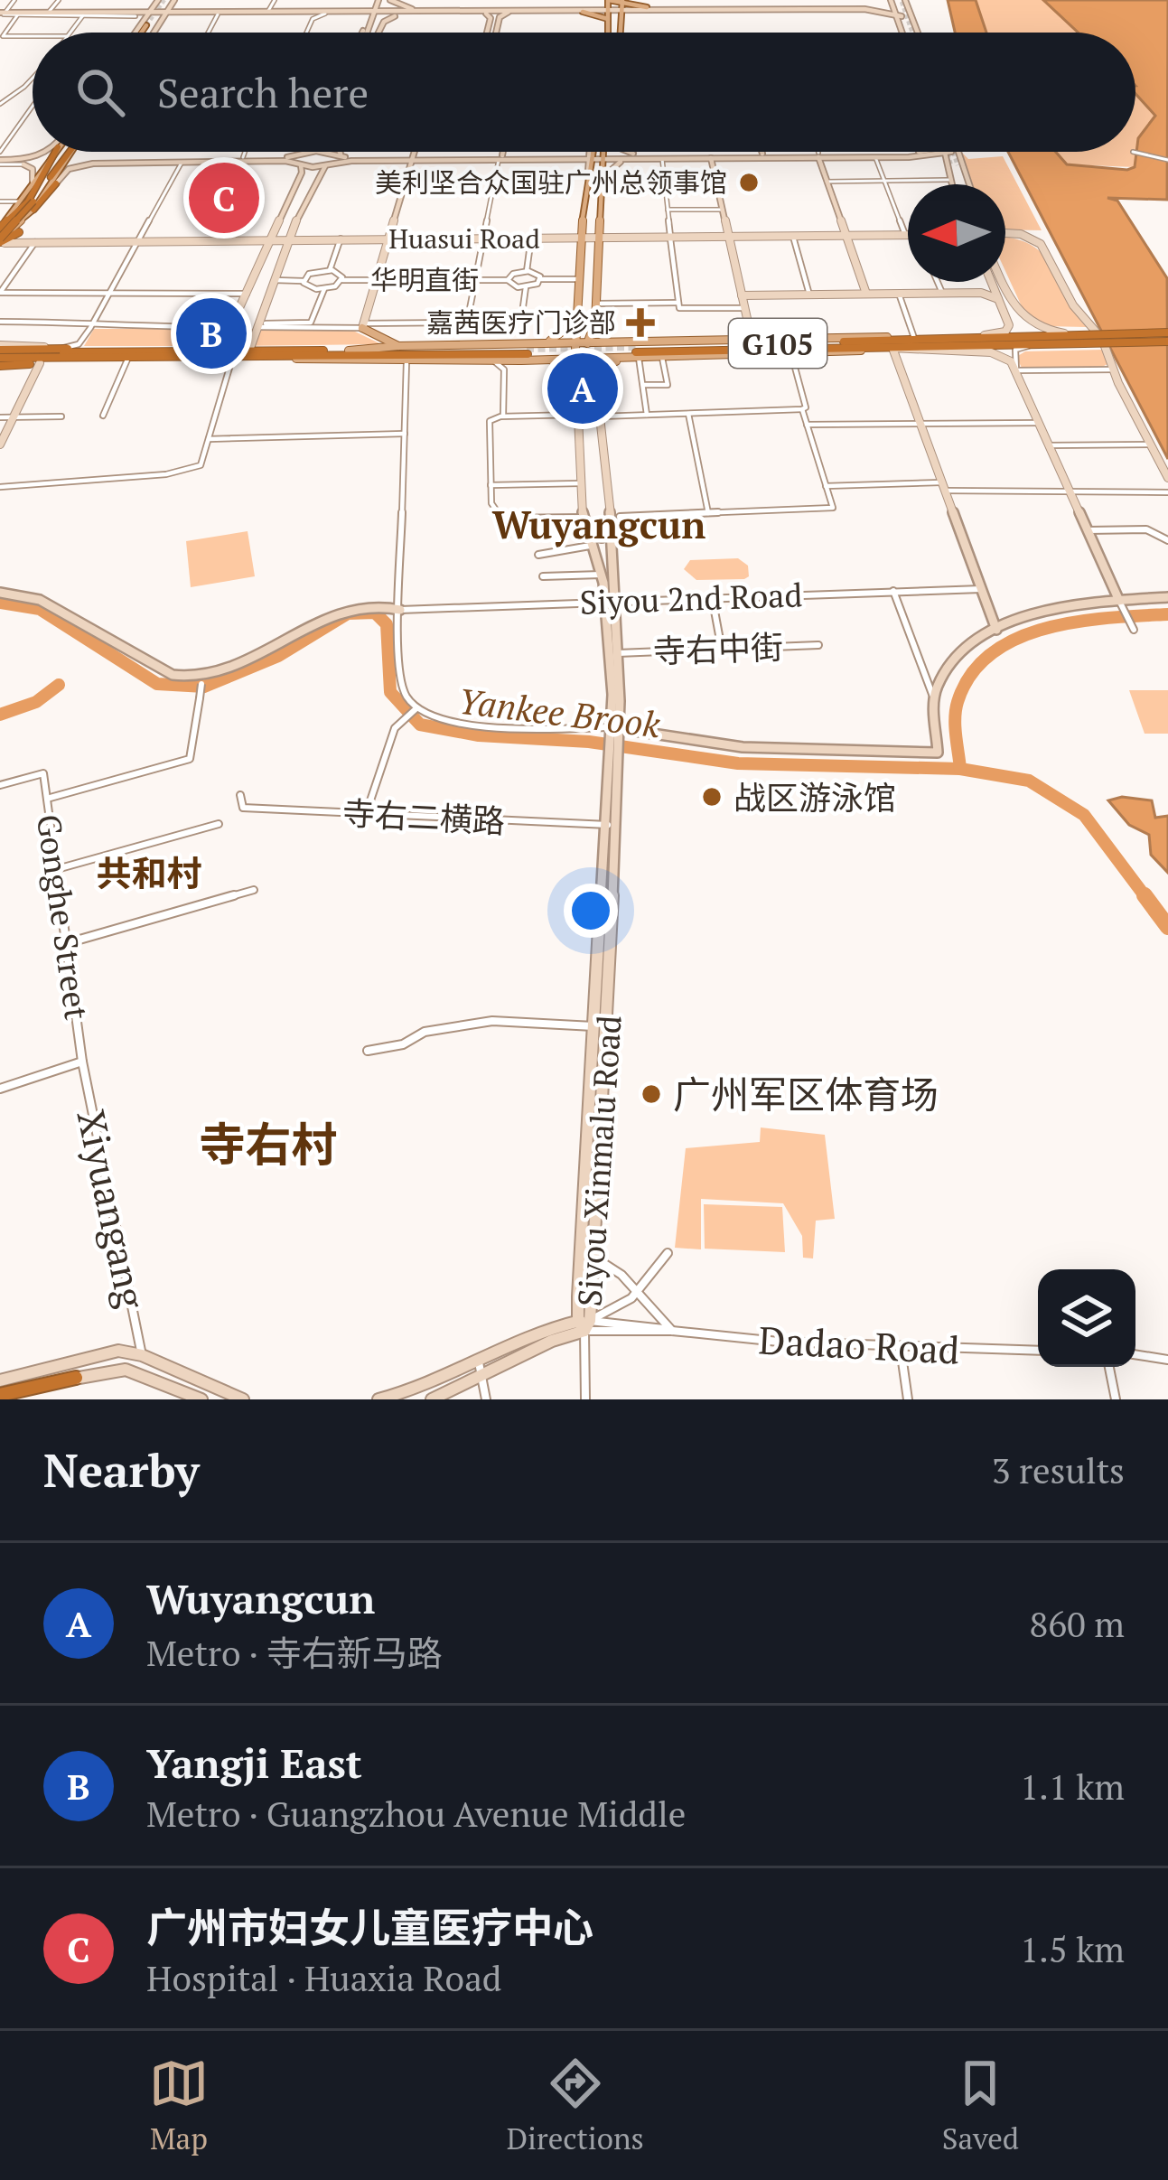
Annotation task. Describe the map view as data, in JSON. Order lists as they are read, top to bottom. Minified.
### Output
{"streets":{"highway":["G105"],"main road":["Huasui Road","Siyou Xinmalu Road","Dadao Road"],"street":["华明直街","Siyou 2nd Road","寺右中街","寺右二横路","Gonghe Street","Xiyuangang"]},"crossings":[["Siyou 2nd Road","Siyou Xinmalu Road"],["寺右中街","Siyou Xinmalu Road"],["寺右二横路","Siyou Xinmalu Road"],["Gonghe Street","Xiyuangang"],["Siyou Xinmalu Road","Dadao Road"]],"districts":["Wuyangcun","共和村","寺右村"],"water":["Yankee Brook"],"places":{"other":["美利坚合众国驻广州总领事馆","战区游泳馆","广州军区体育场"],"health":["嘉茜医疗门诊部"]},"north":"left","page":{"search":"Search here","pins":["C","B","A"],"heading":["Nearby","3 results"],"list":[{"mark":"A","name":"Wuyangcun","note":"Metro · 寺右新马路","value":"860 m"},{"mark":"B","name":"Yangji East","note":"Metro · Guangzhou Avenue Middle","value":"1.1 km"},{"mark":"C","name":"广州市妇女儿童医疗中心","note":"Hospital · Huaxia Road","value":"1.5 km"}],"nav":["Map","Directions","Saved"]}}
